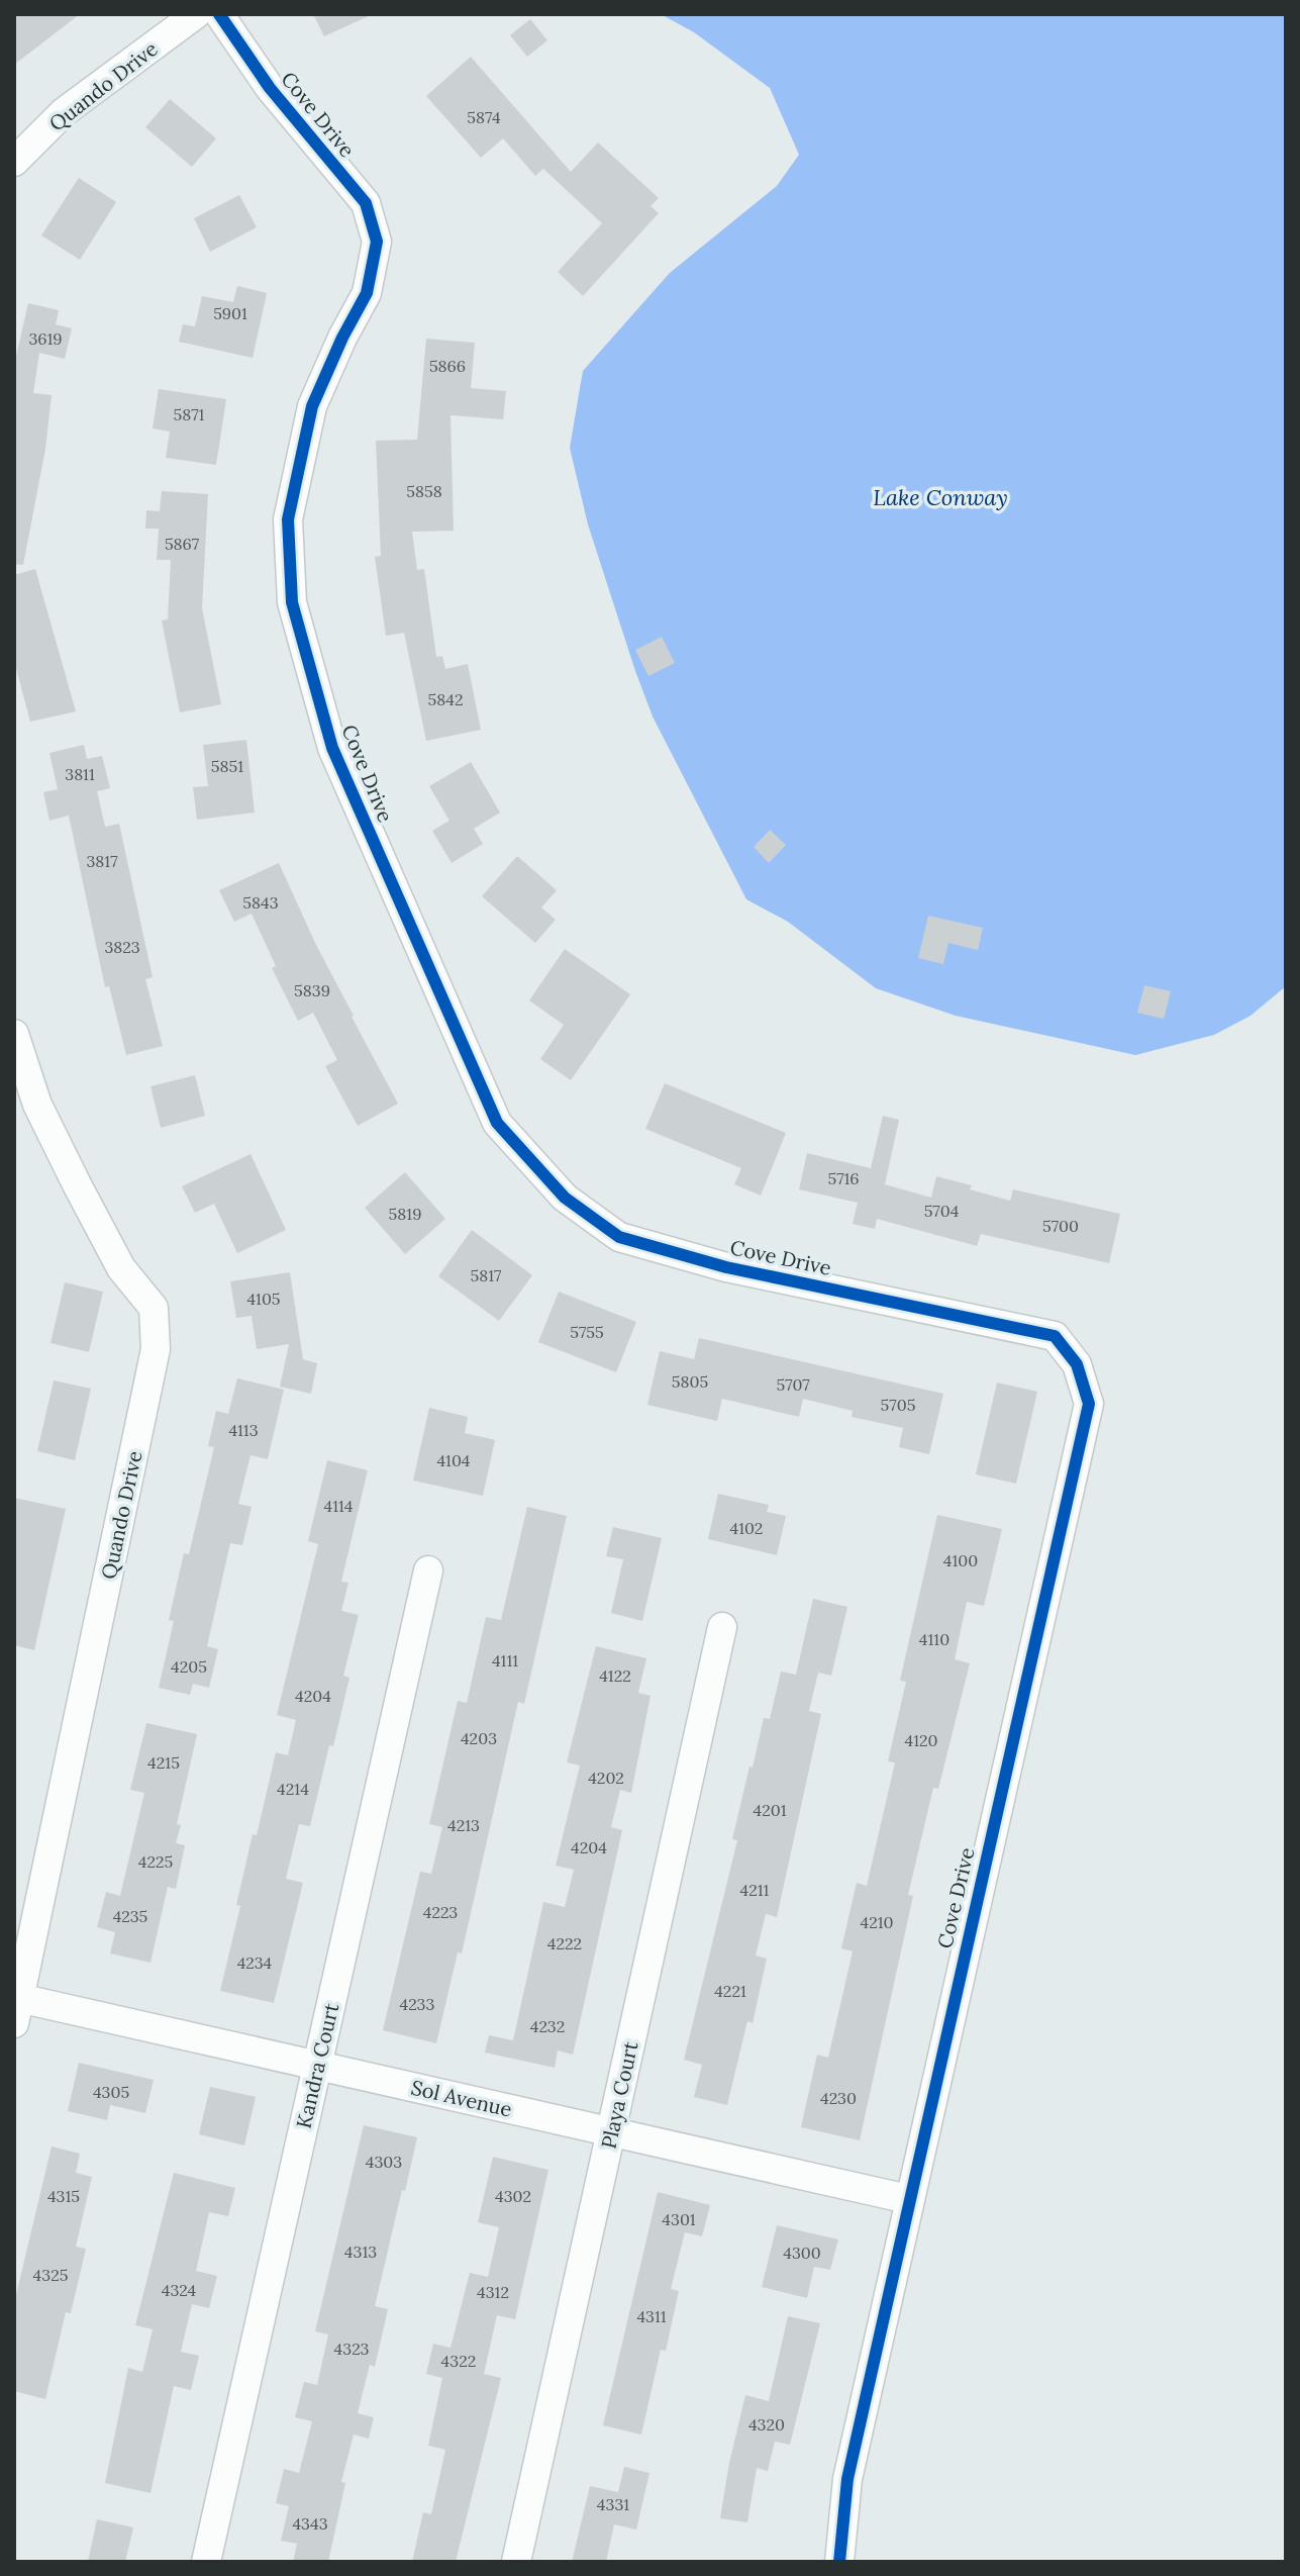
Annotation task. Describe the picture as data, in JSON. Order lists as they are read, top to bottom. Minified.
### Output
{"streets":{"street":["Quando Drive","Cove Drive","Kandra Court","Playa Court","Sol Avenue"]},"crossings":[["Quando Drive","Sol Avenue"],["Cove Drive","Sol Avenue"],["Kandra Court","Sol Avenue"],["Playa Court","Sol Avenue"]],"water":["Lake Conway"],"house_numbers":["5874","5901","3619","5866","5871","5858","5867","5842","5851","3811","3817","5843","3823","5839","5716","5704","5819","5700","5817","4105","5755","5805","5707","5705","4113","4104","4114","4102","4100","4110","4111","4205","4122","4204","4203","4120","4215","4202","4214","4201","4213","4204","4225","4211","4223","4235","4210","4222","4234","4221","4233","4232","4305","4230","4303","4315","4302","4301","4313","4300","4325","4324","4312","4311","4323","4322","4320","4331","4343"]}
